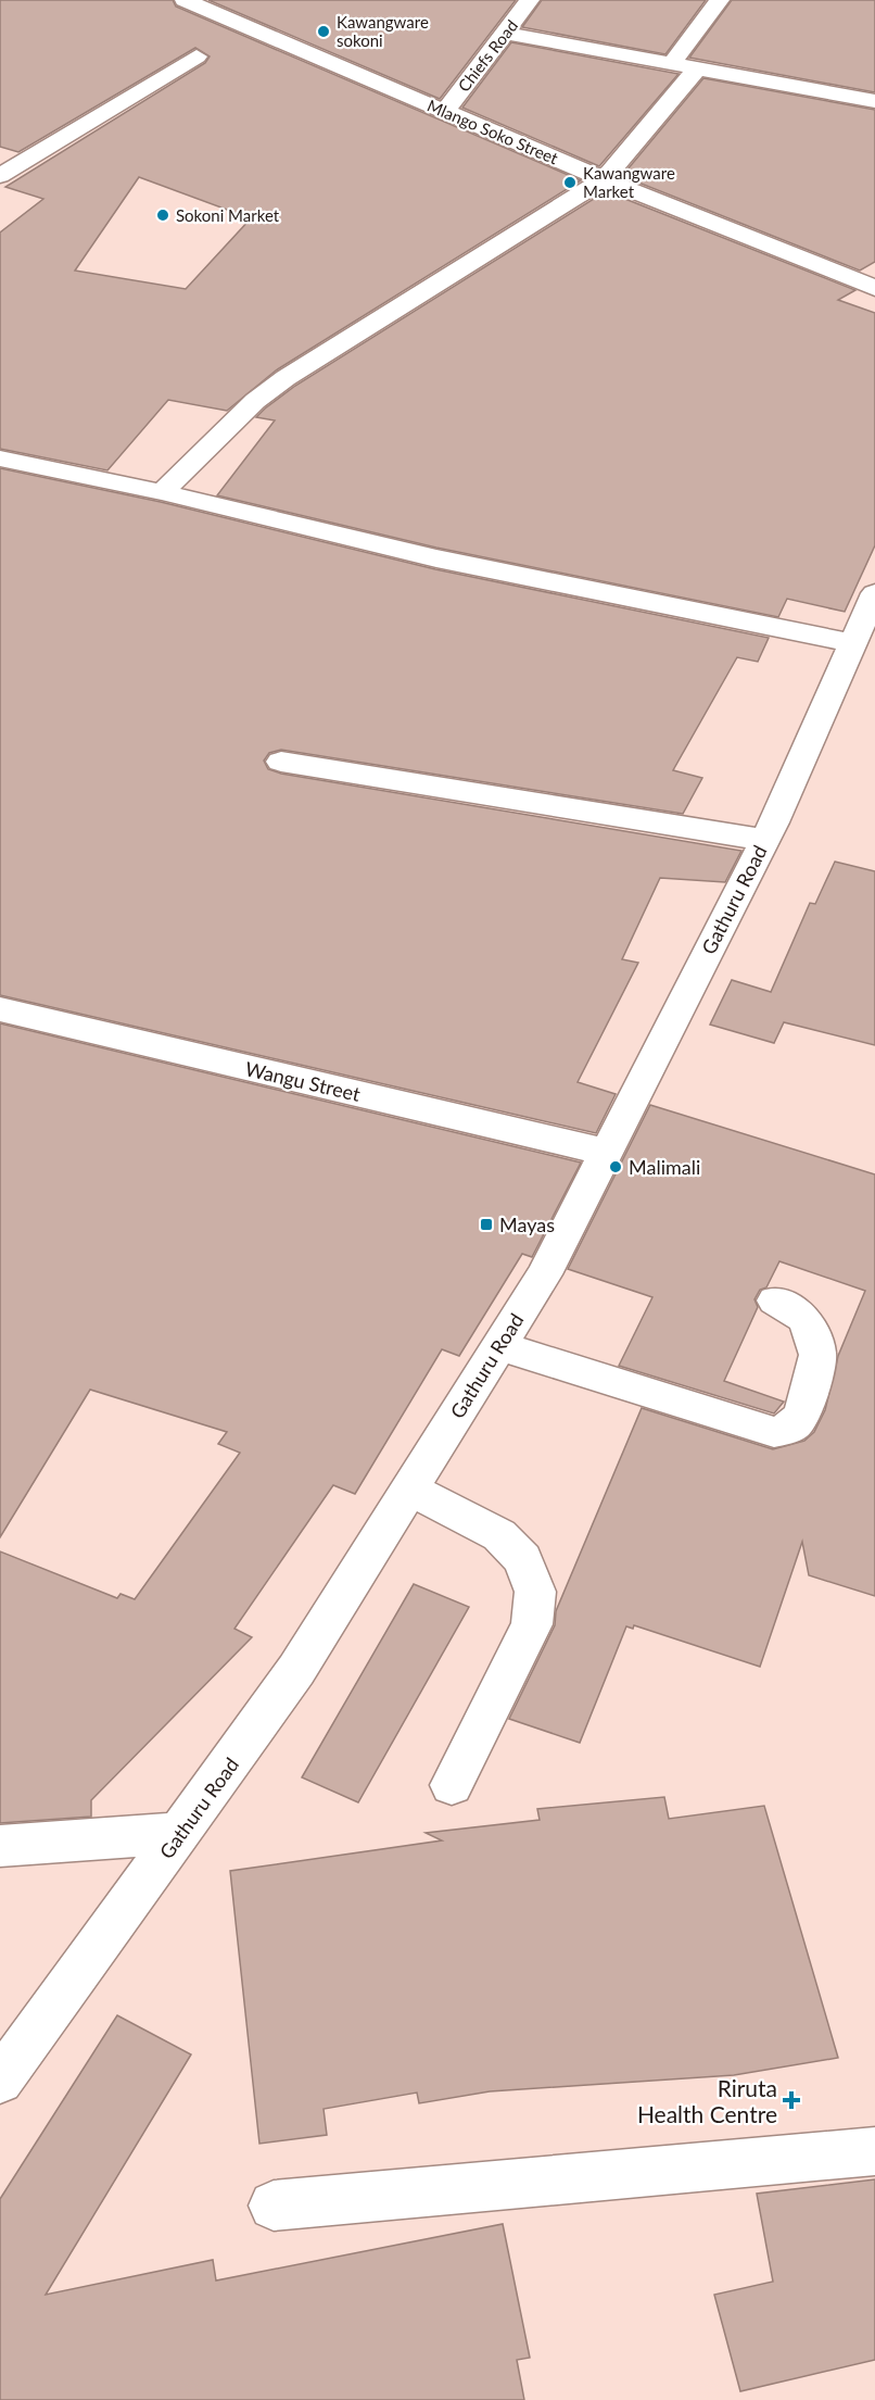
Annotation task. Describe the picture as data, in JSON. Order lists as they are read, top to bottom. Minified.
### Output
{"streets":{"street":["Chiefs Road","Mlango Soko Street","Gathuru Road","Wangu Street"]},"crossings":[["Chiefs Road","Mlango Soko Street"],["Gathuru Road","Wangu Street"]],"places":{"other":["Kawangware sokoni","Kawangware Market","Sokoni Market","Malimali"],"transit":["Mayas"],"health":["Riruta Health Centre"]}}
